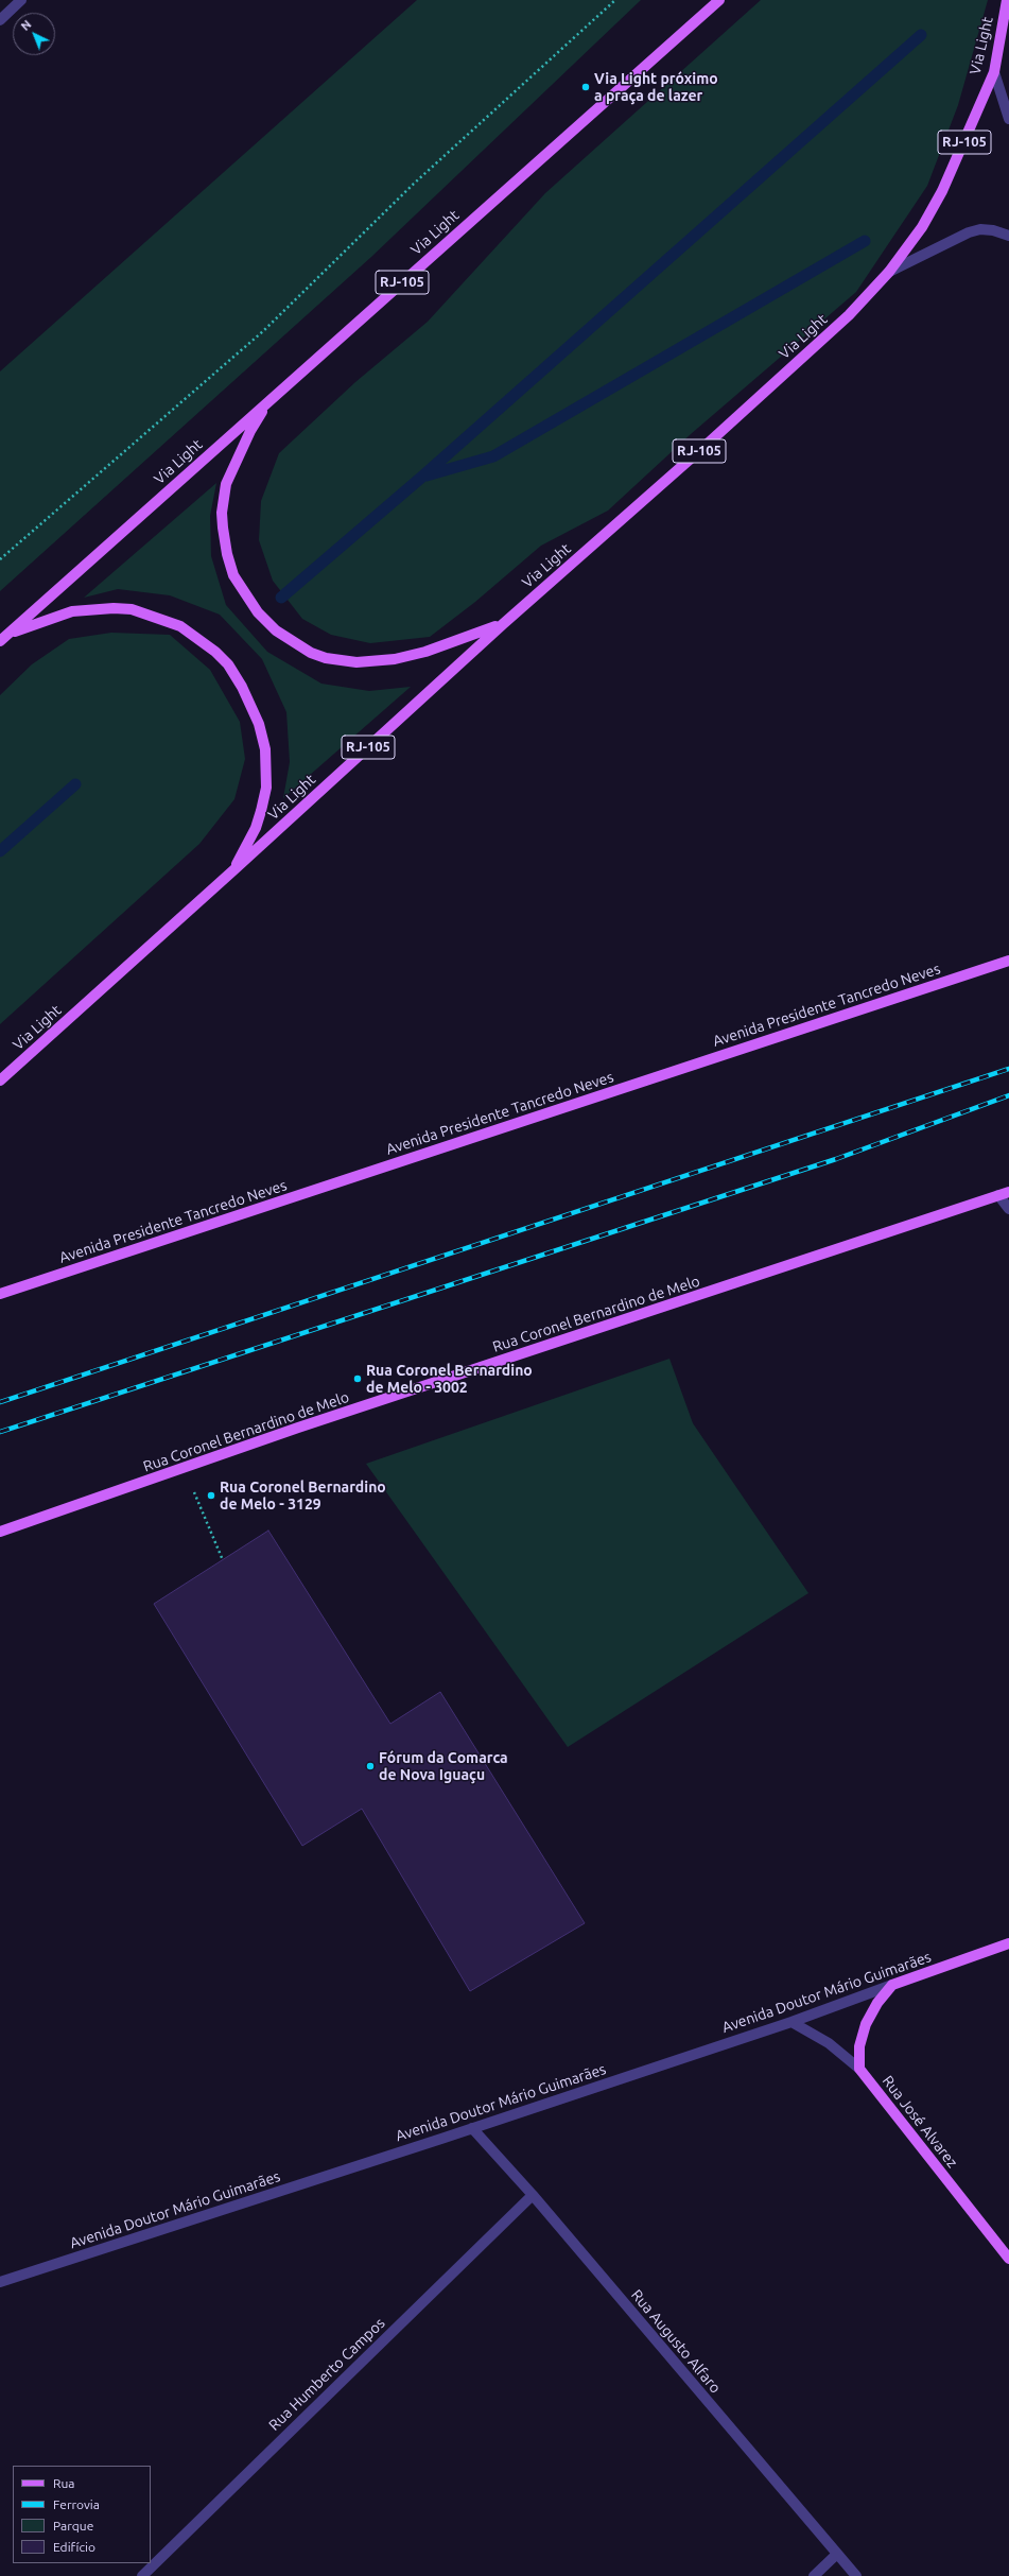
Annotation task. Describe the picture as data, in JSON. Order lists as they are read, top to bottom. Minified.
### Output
{"streets":{"main road":["Via Light","RJ-105","Avenida Presidente Tancredo Neves","Rua Coronel Bernardino de Melo","Avenida Doutor Mário Guimarães","Rua José Alvarez"],"street":["Rua Augusto Alfaro","Rua Humberto Campos"]},"crossings":[["Avenida Doutor Mário Guimarães","Rua José Alvarez"],["Avenida Doutor Mário Guimarães","Rua Augusto Alfaro"],["Rua Augusto Alfaro","Rua Humberto Campos"]],"places":["Via Light próximo a praça de lazer","Rua Coronel Bernardino de Melo - 3002","Rua Coronel Bernardino de Melo - 3129","Fórum da Comarca de Nova Iguaçu"],"legend":["Rua","Ferrovia","Parque","Edifício"],"north":"top left"}
